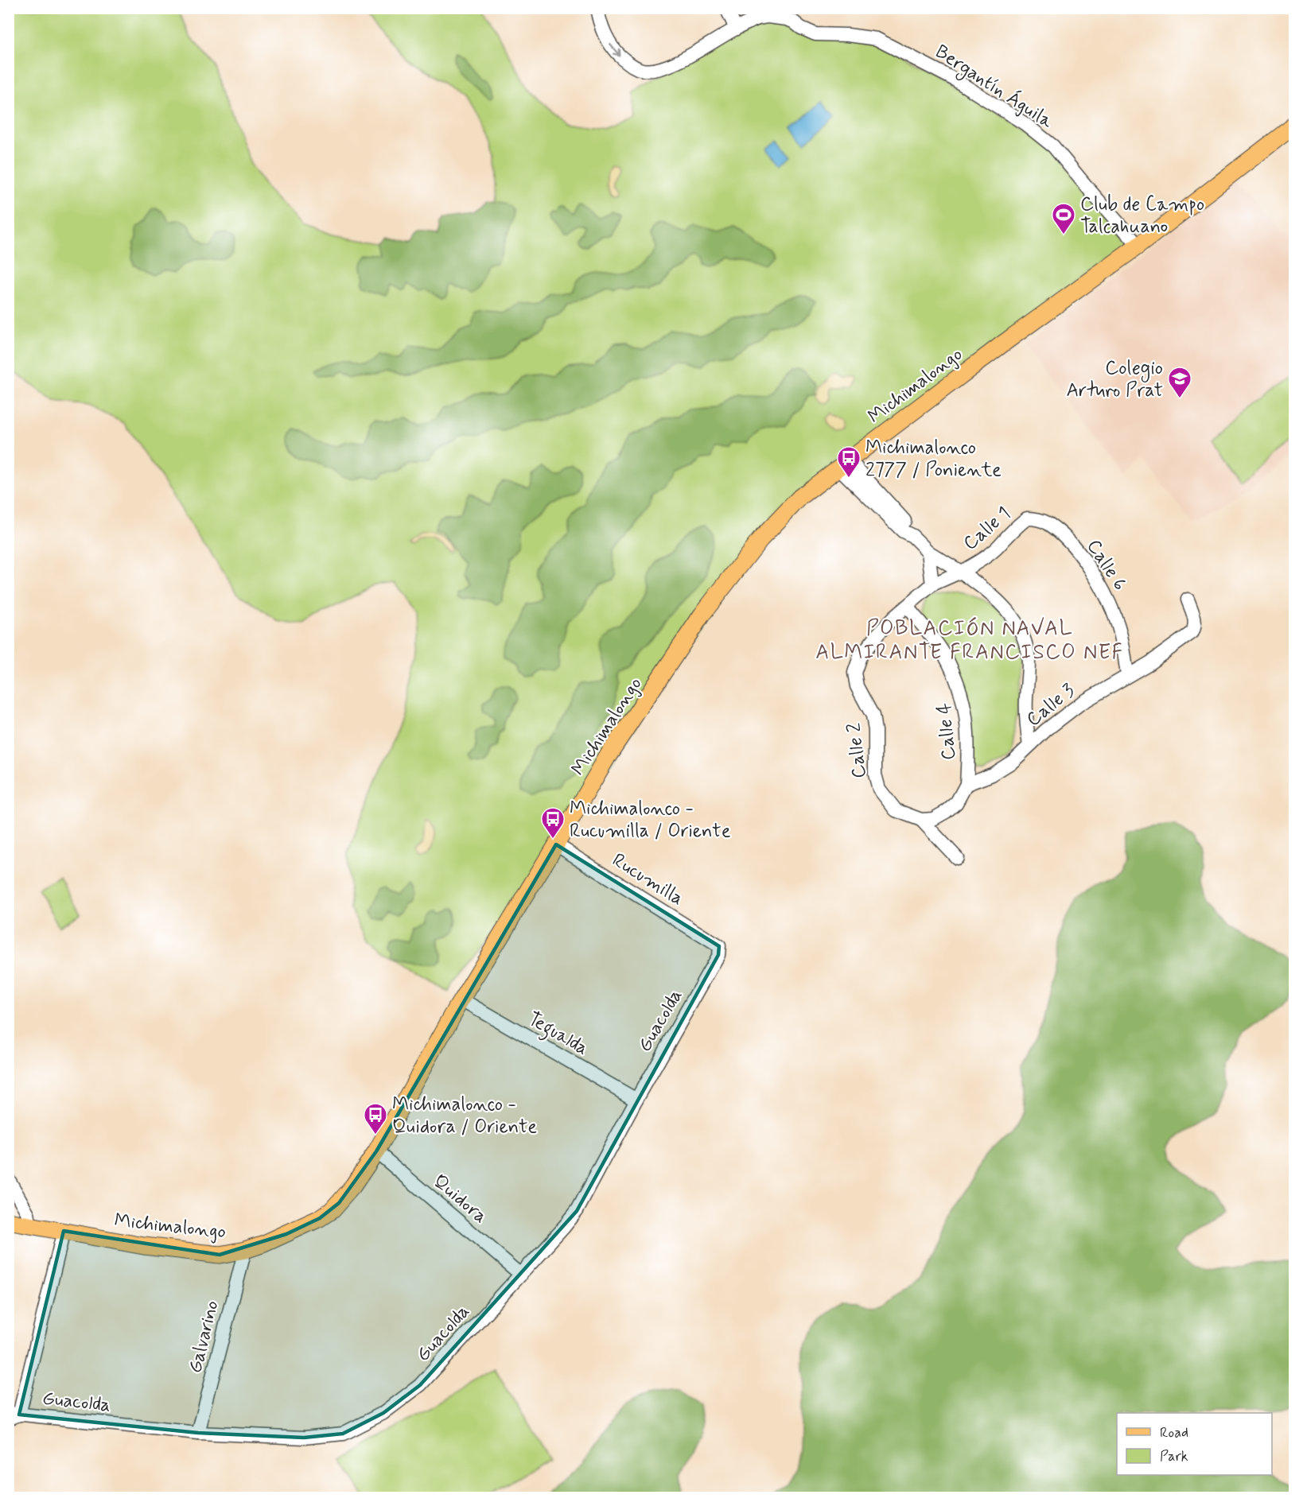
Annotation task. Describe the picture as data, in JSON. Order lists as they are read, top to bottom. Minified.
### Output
{"streets":{"main road":["Michimalongo"],"street":["Bergantín Águila","Calle 1","Calle 6","Calle 3","Calle 4","Calle 2","Rucumilla","Guacolda","Tegualda","Quidora","Galvarino"]},"crossings":[["Bergantín Águila","Michimalongo"],["Michimalongo","Calle 1"],["Michimalongo","Rucumilla"],["Michimalongo","Tegualda"],["Michimalongo","Quidora"],["Michimalongo","Galvarino"],["Calle 1","Calle 6"],["Calle 1","Calle 4"],["Calle 1","Calle 2"],["Calle 6","Calle 3"],["Calle 3","Calle 4"],["Rucumilla","Guacolda"],["Guacolda","Tegualda"],["Guacolda","Quidora"],["Guacolda","Galvarino"]],"districts":["POBLACIÓN NAVAL ALMIRANTE FRANCISCO NEF"],"places":{"sports":["Club de Campo Talcahuano"],"school or university":["Colegio Arturo Prat"],"bus stop":["Michimalonco 2777 / Poniente","Michimalonco - Rucumilla / Oriente","Michimalonco - Quidora / Oriente"]},"legend":["Road","Park"]}
